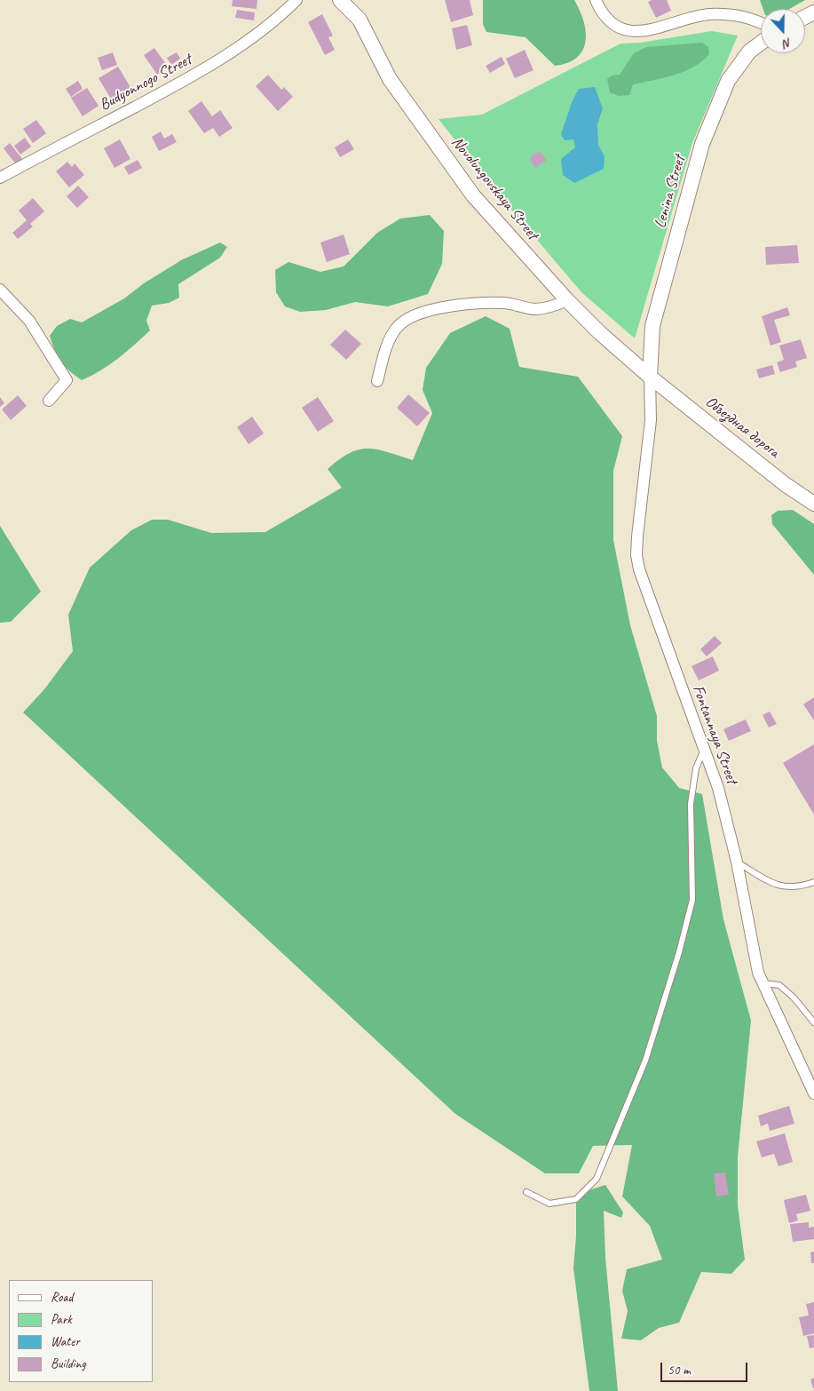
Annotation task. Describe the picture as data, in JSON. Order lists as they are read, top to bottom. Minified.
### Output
{"streets":{"street":["Budyonnogo Street","Novolungovskaya Street","Lenina Street","Объездная дорога","Fontannaya Street"]},"crossings":[["Novolungovskaya Street","Lenina Street"],["Novolungovskaya Street","Объездная дорога"],["Novolungovskaya Street","Fontannaya Street"],["Lenina Street","Объездная дорога"],["Lenina Street","Fontannaya Street"],["Объездная дорога","Fontannaya Street"]],"legend":["Road","Park","Water","Building"],"scale_bar":"50 m","north":"bottom"}
